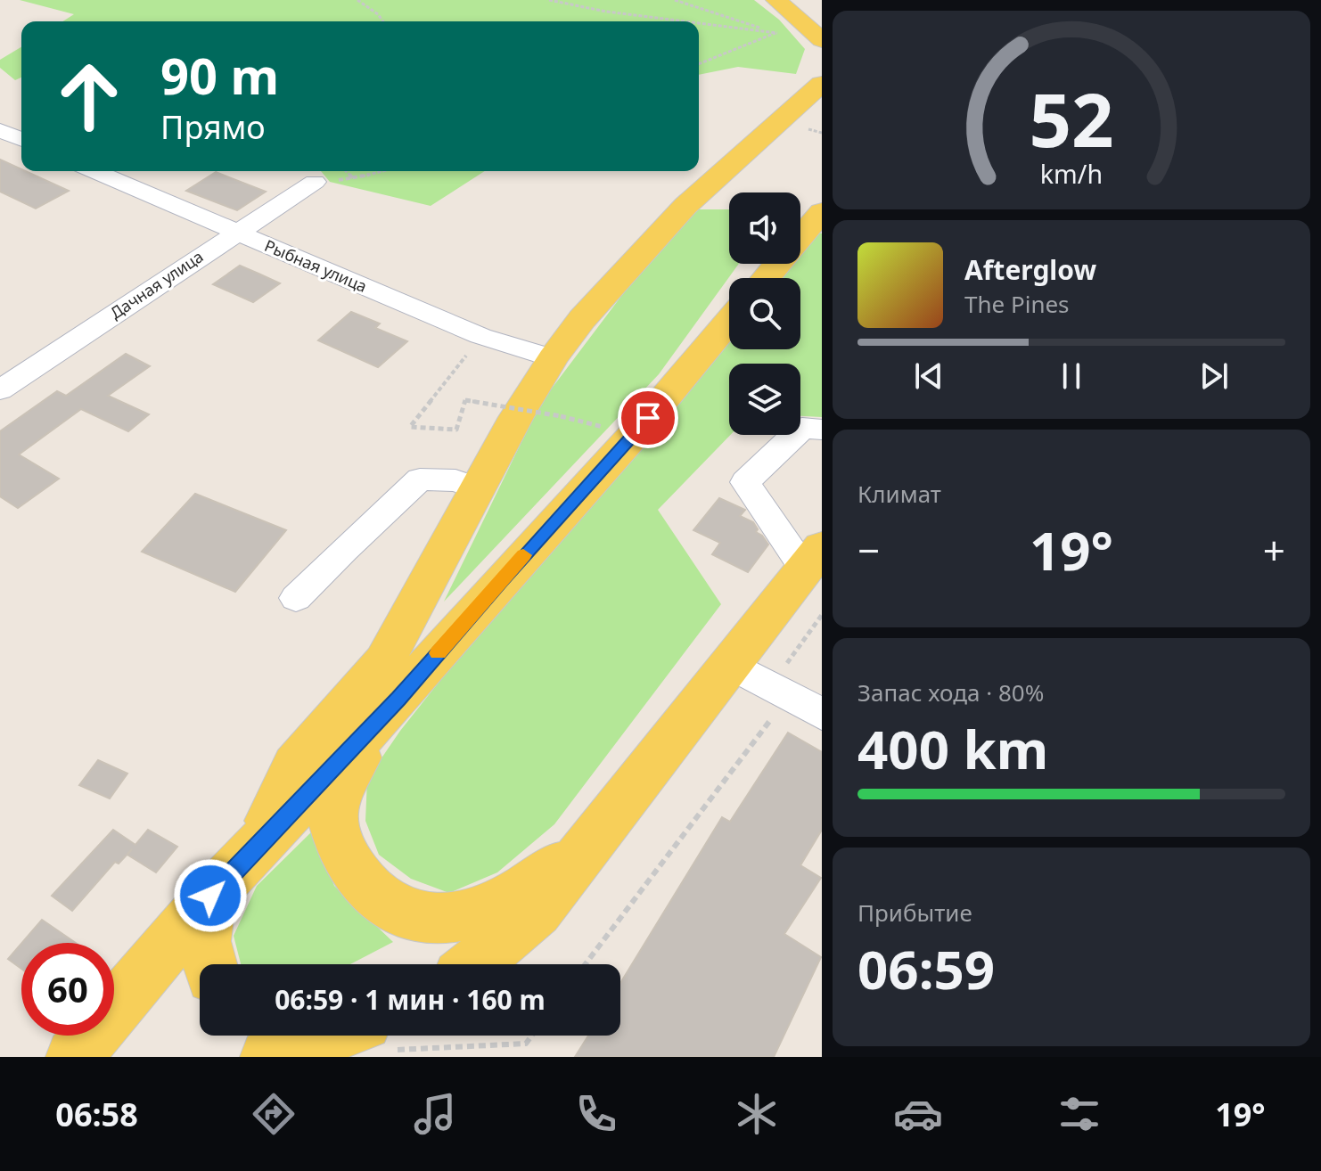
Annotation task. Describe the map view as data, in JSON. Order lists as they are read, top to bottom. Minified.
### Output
{"streets":{"street":["Рыбная улица","Дачная улица"]},"crossings":[["Рыбная улица","Дачная улица"]],"page":{"turn":["90 m","Прямо"],"song":["Afterglow","The Pines"],"tile":["Климат",["Запас хода · 80%","400 km"],["Прибытие","06:59"]],"heat":["−","19°","+"],"limit":"60","trip":"06:59 · 1 мин · 160 m","tabs":["06:58","19°"],"gauge":["52","km/h"]}}
